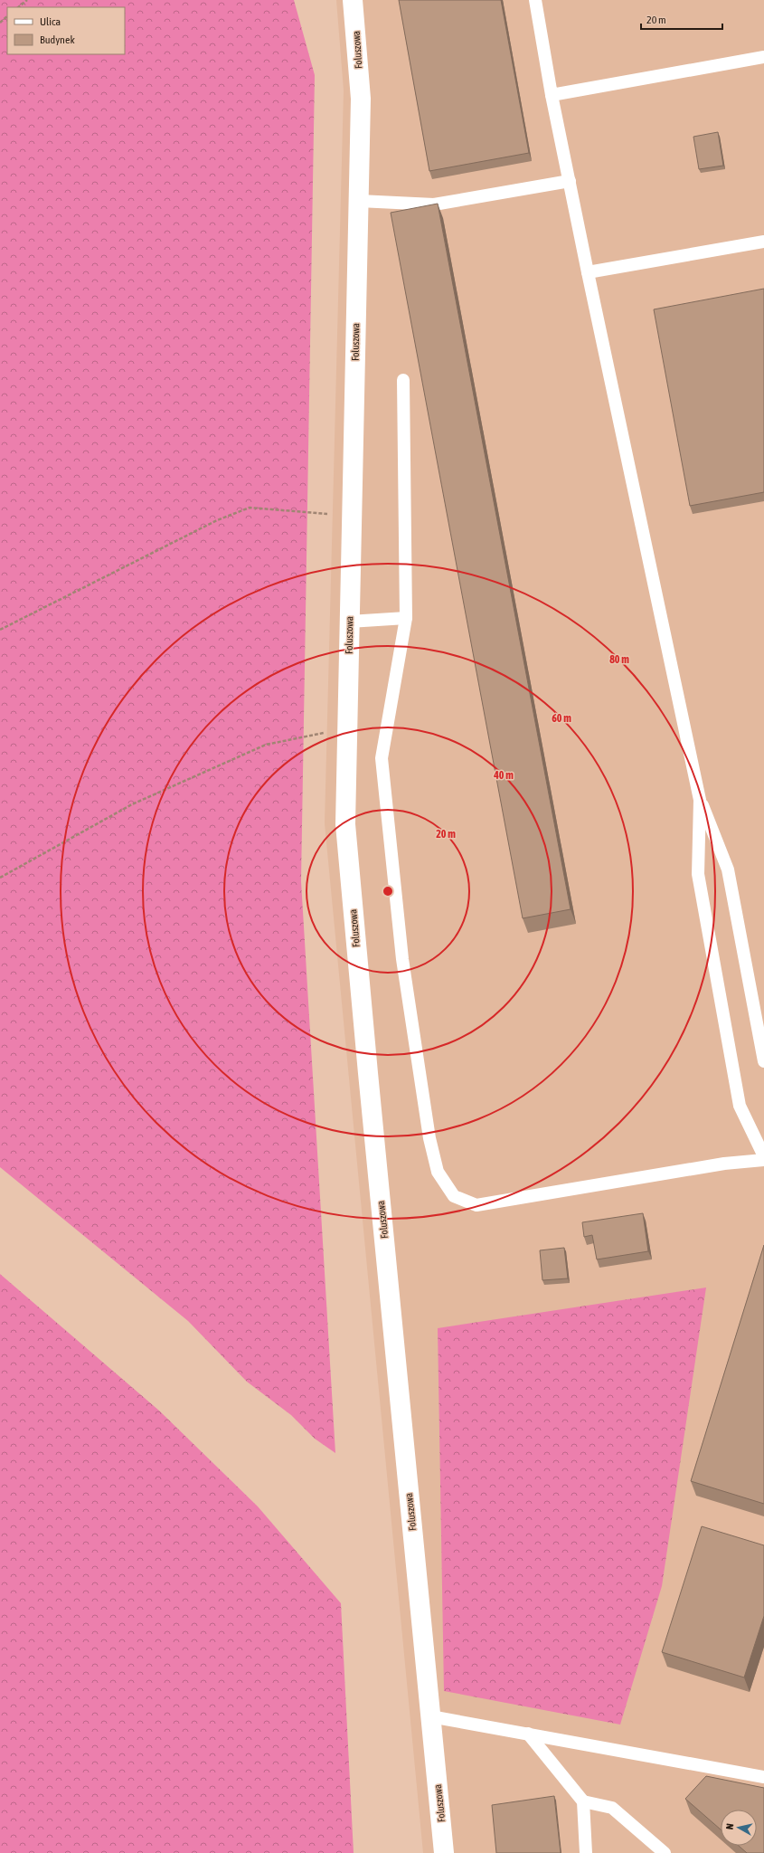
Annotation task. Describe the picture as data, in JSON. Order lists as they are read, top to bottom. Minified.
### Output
{"streets":{"street":["Foluszowa"]},"legend":["Ulica","Budynek"],"scale_bar":"20 m","north":"left","rings":["80 m","60 m","40 m","20 m"]}
